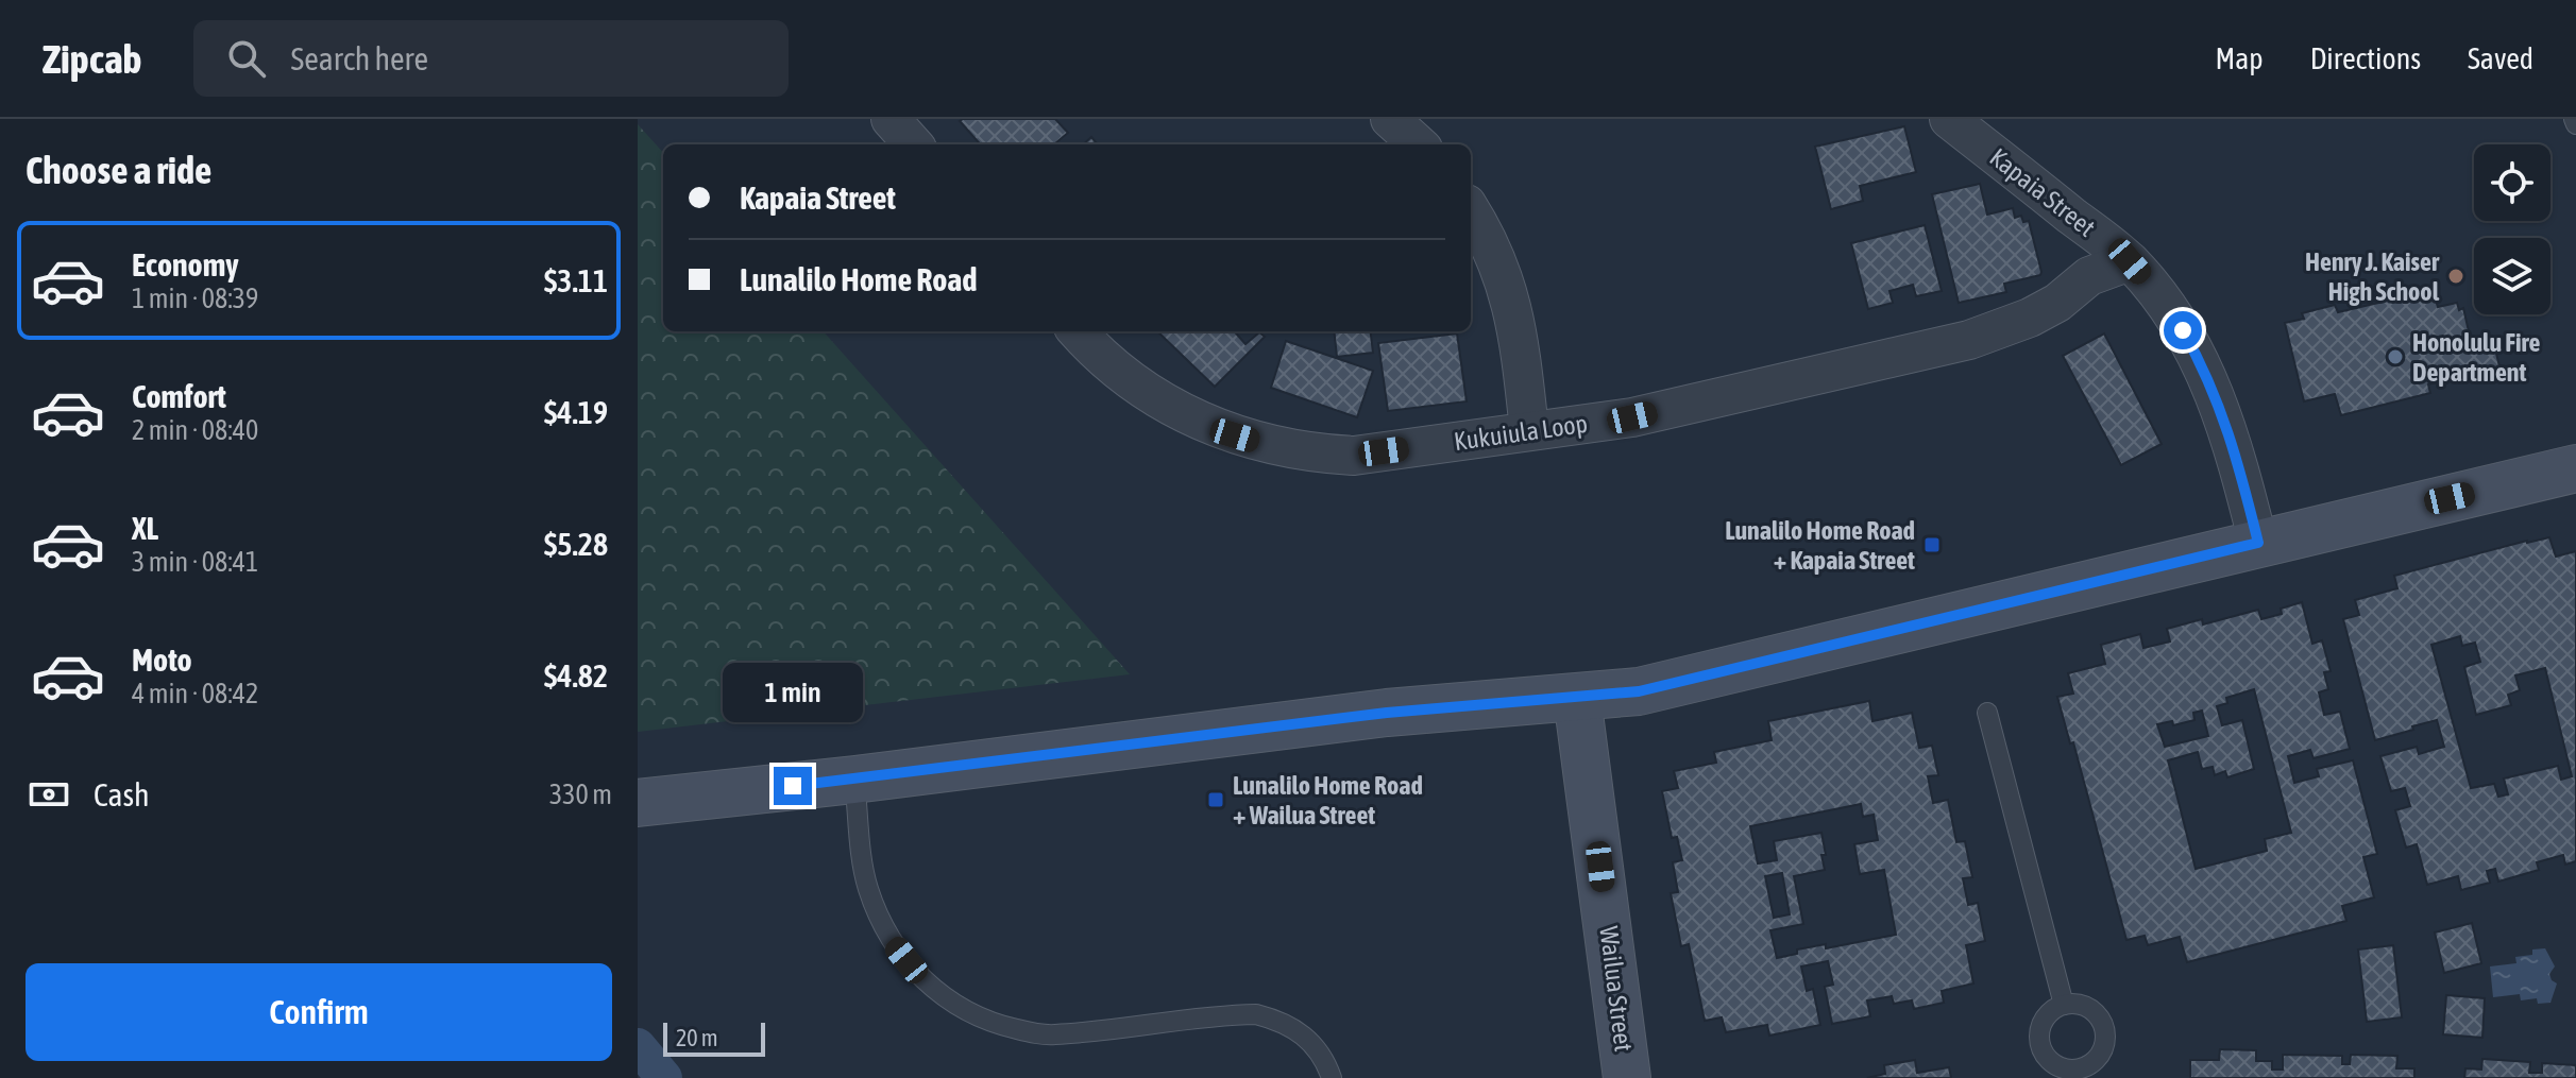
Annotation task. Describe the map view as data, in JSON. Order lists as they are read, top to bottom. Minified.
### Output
{"streets":{"main road":["Wailua Street"],"street":["Kapaia Street","Kukuiula Loop"]},"crossings":[["Kapaia Street","Kukuiula Loop"]],"places":{"other":["Henry J. Kaiser High School","Honolulu Fire Department"],"transit":["Lunalilo Home Road + Kapaia Street","Lunalilo Home Road + Wailua Street"]},"scale_bar":"20 m","page":{"header":"Zipcab","search":"Search here","nav":["Map","Directions","Saved"],"heading":"Choose a ride","banner":["Kapaia Street","Lunalilo Home Road"],"list":[{"name":"Economy","note":"1 min · 08:39","value":"$3.11"},{"name":"Comfort","note":"2 min · 08:40","value":"$4.19"},{"name":"XL","note":"3 min · 08:41","value":"$5.28"},{"name":"Moto","note":"4 min · 08:42","value":"$4.82"}],"bubble":"1 min","pay":["Cash","330 m"],"buttons":"Confirm","scale":"20 m"}}
